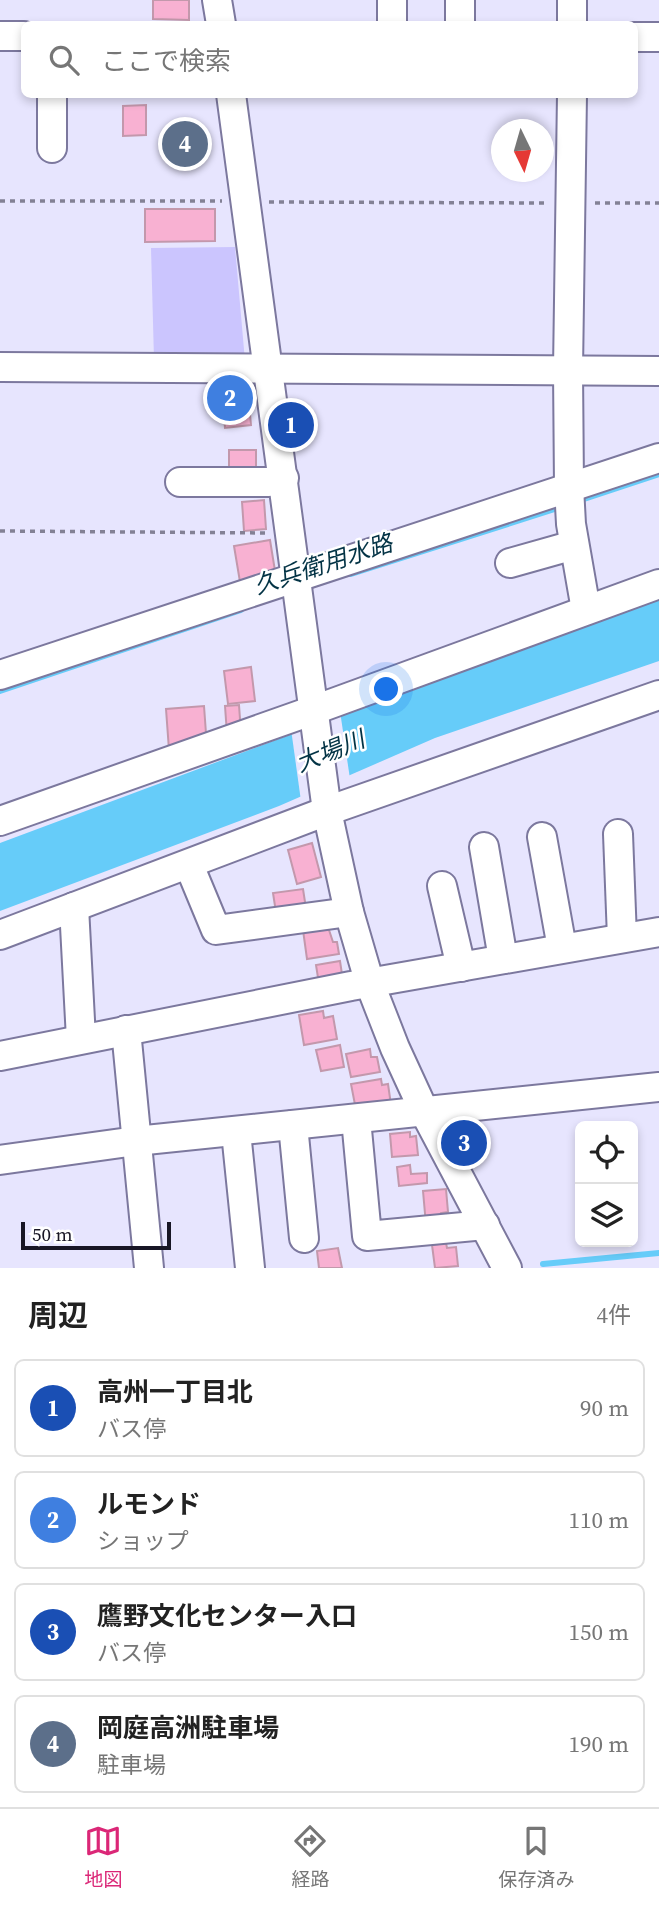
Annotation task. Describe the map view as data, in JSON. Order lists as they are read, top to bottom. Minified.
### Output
{"water":["久兵衛用水路","大場川"],"scale_bar":"50 m","north":"bottom","page":{"search":"ここで検索","pins":["4","2","1","3"],"scale":"50 m","heading":["周辺","4件"],"list":[{"mark":"1","name":"高州一丁目北","note":"バス停","value":"90 m"},{"mark":"2","name":"ルモンド","note":"ショップ","value":"110 m"},{"mark":"3","name":"鷹野文化センター入口","note":"バス停","value":"150 m"},{"mark":"4","name":"岡庭高洲駐車場","note":"駐車場","value":"190 m"}],"nav":["地図","経路","保存済み"]}}
